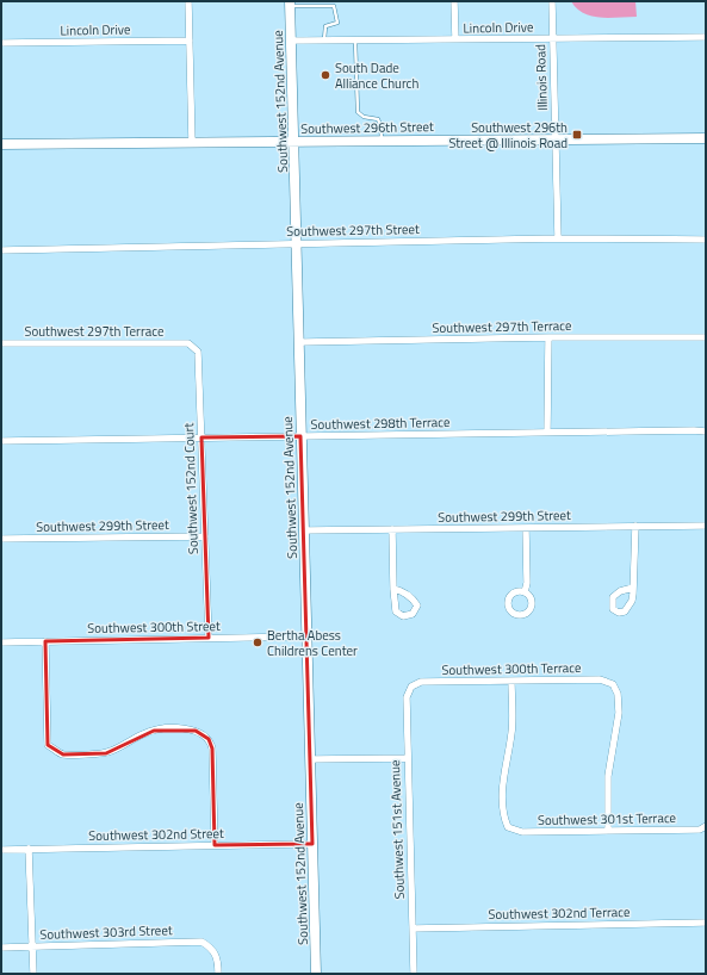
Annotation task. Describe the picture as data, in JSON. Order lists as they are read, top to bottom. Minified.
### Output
{"streets":{"street":["Lincoln Drive","Illinois Road","Southwest 152nd Avenue","Southwest 296th Street","Southwest 297th Street","Southwest 297th Terrace","Southwest 298th Terrace","Southwest 152nd Court","Southwest 299th Street","Southwest 300th Street","Southwest 300th Terrace","Southwest 301st Terrace","Southwest 151st Avenue","Southwest 302nd Street","Southwest 302nd Terrace","Southwest 303rd Street"]},"crossings":[["Lincoln Drive","Illinois Road"],["Lincoln Drive","Southwest 152nd Avenue"],["Illinois Road","Southwest 296th Street"],["Illinois Road","Southwest 297th Street"],["Southwest 152nd Avenue","Southwest 296th Street"],["Southwest 152nd Avenue","Southwest 297th Street"],["Southwest 152nd Avenue","Southwest 297th Terrace"],["Southwest 152nd Avenue","Southwest 298th Terrace"],["Southwest 152nd Avenue","Southwest 299th Street"],["Southwest 152nd Avenue","Southwest 300th Street"],["Southwest 152nd Avenue","Southwest 302nd Street"],["Southwest 297th Terrace","Southwest 152nd Court"],["Southwest 298th Terrace","Southwest 152nd Court"],["Southwest 152nd Court","Southwest 299th Street"],["Southwest 152nd Court","Southwest 300th Street"],["Southwest 300th Terrace","Southwest 301st Terrace"],["Southwest 300th Terrace","Southwest 151st Avenue"],["Southwest 151st Avenue","Southwest 302nd Terrace"]],"places":{"other":["South Dade Alliance Church","Bertha Abess Childrens Center"],"transit":["Southwest 296th Street @ Illinois Road"]}}
